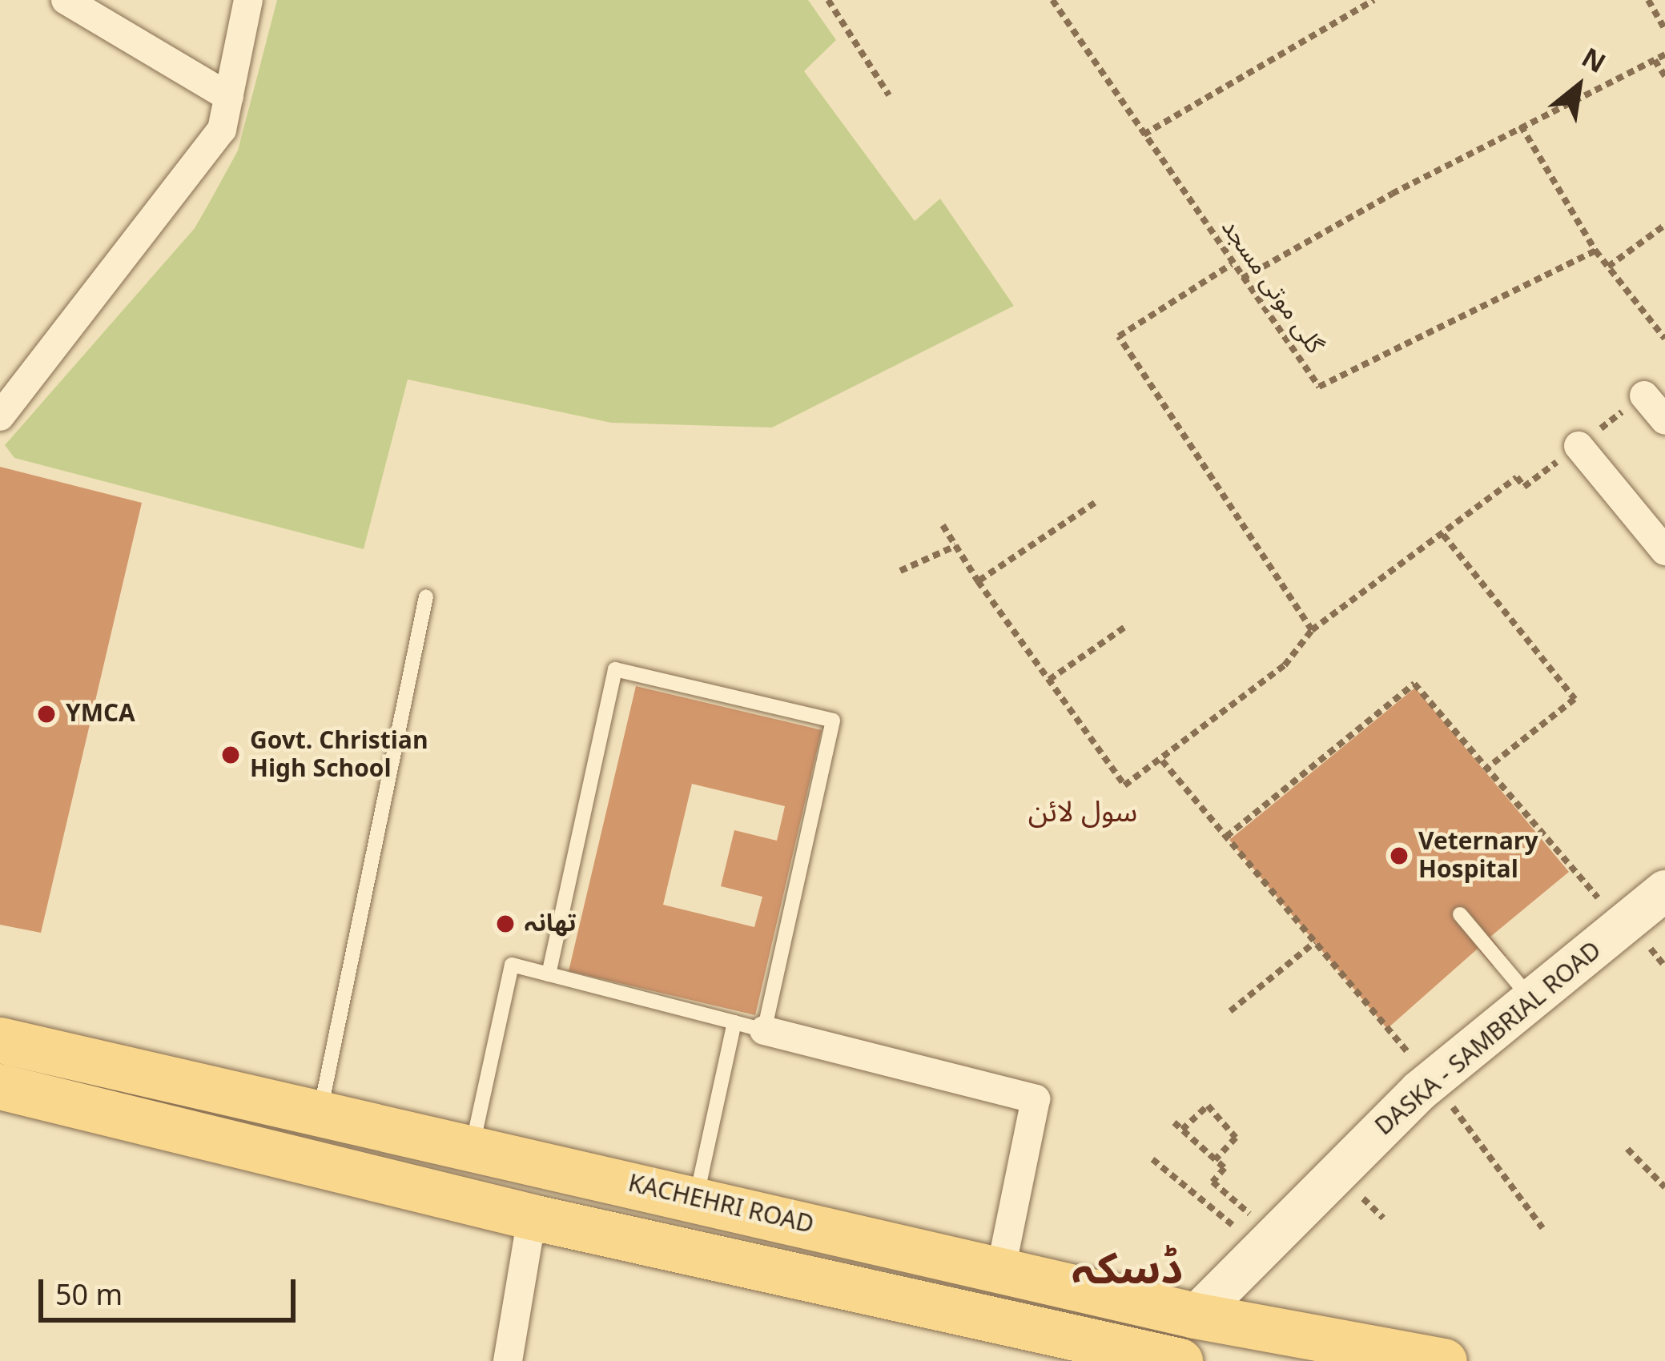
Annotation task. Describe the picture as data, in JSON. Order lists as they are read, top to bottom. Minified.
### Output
{"streets":{"main road":["KACHEHRI ROAD"],"street":["DASKA - SAMBRIAL ROAD"],"path":["گلی موتی مسجد"]},"crossings":[["DASKA - SAMBRIAL ROAD","KACHEHRI ROAD"]],"districts":["سول لائن","ڈسکہ"],"places":["YMCA","Govt. Christian High School","Veternary Hospital","تھانہ"],"scale_bar":"50 m","north":"top right"}
